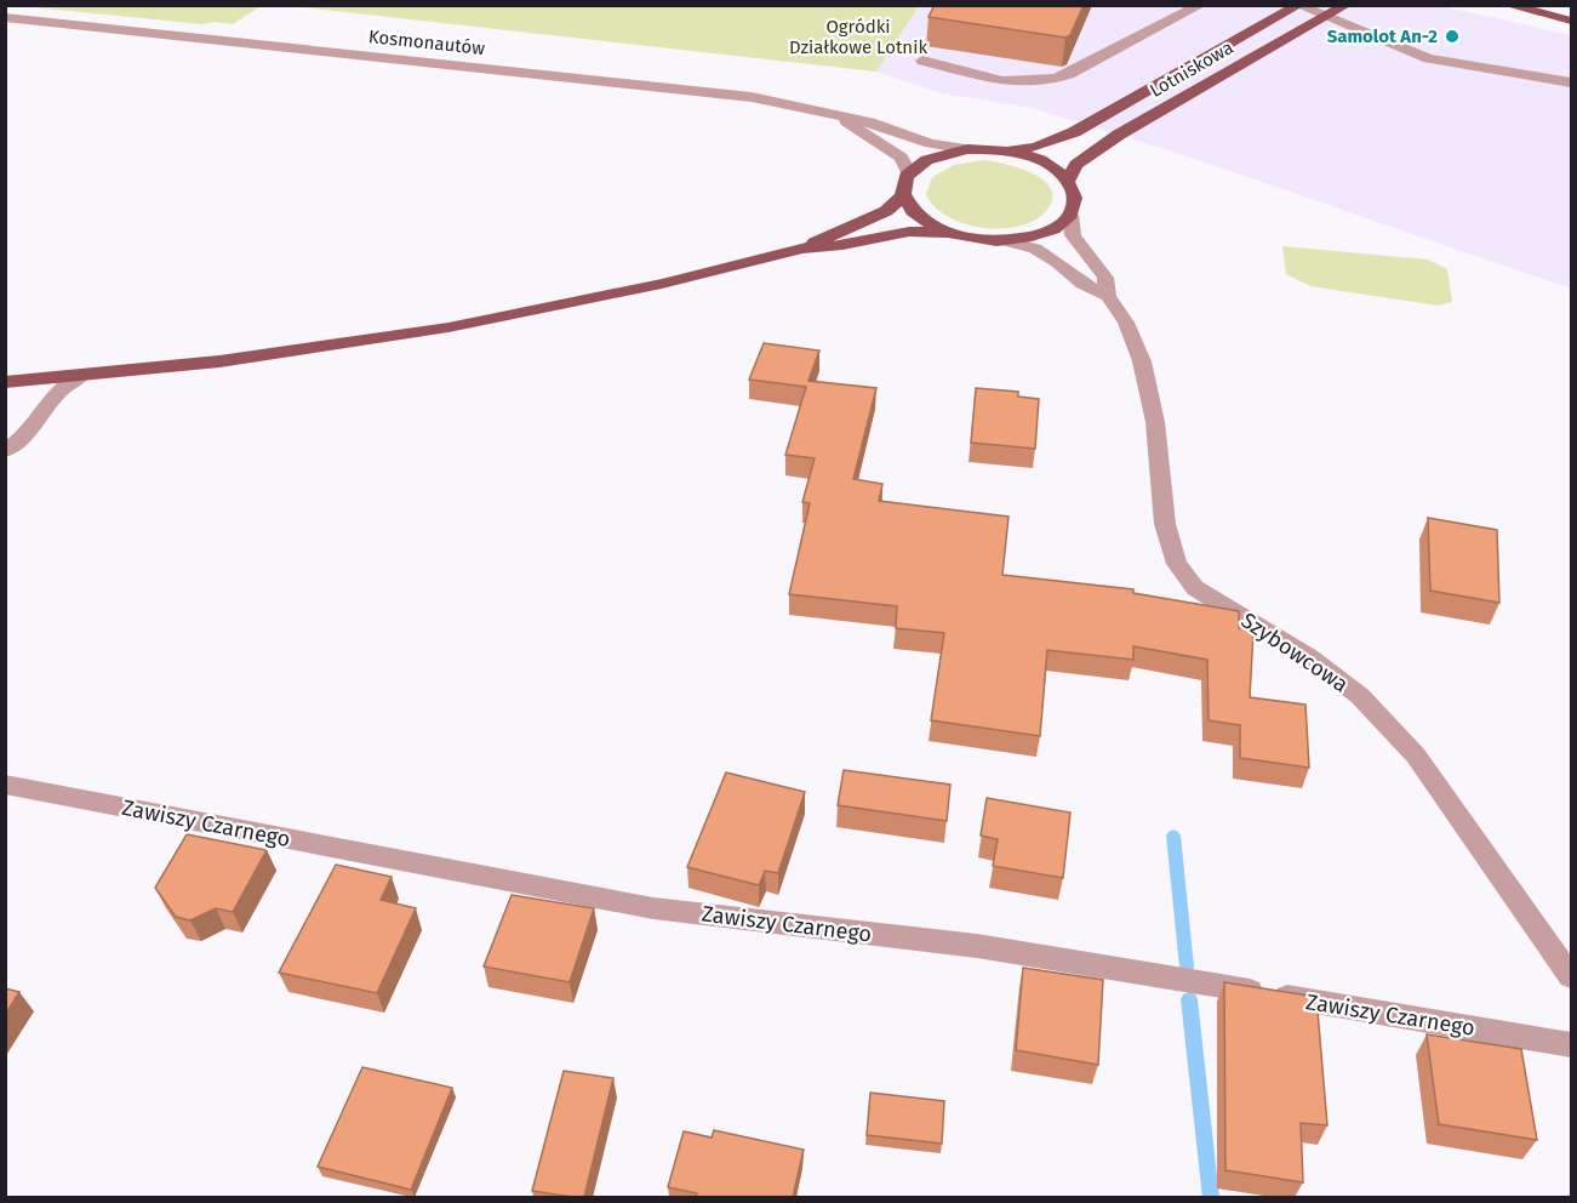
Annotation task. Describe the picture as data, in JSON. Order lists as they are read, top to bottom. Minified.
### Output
{"streets":{"main road":["Lotniskowa"],"street":["Kosmonautów","Szybowcowa","Zawiszy Czarnego"]},"parks":["Ogródki Działkowe Lotnik"],"places":["Samolot An-2"]}
